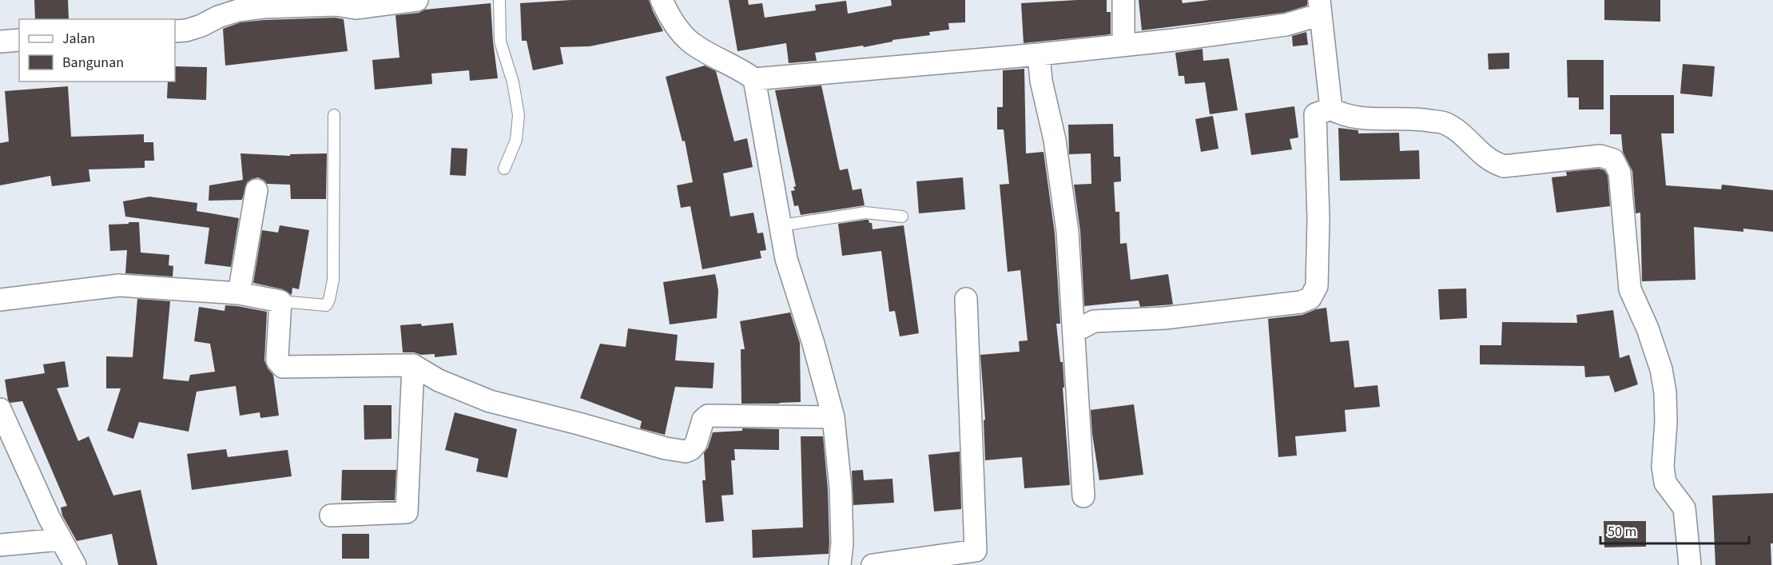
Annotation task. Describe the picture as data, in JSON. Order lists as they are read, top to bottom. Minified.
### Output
{"legend":["Jalan","Bangunan"],"scale_bar":"50 m"}
